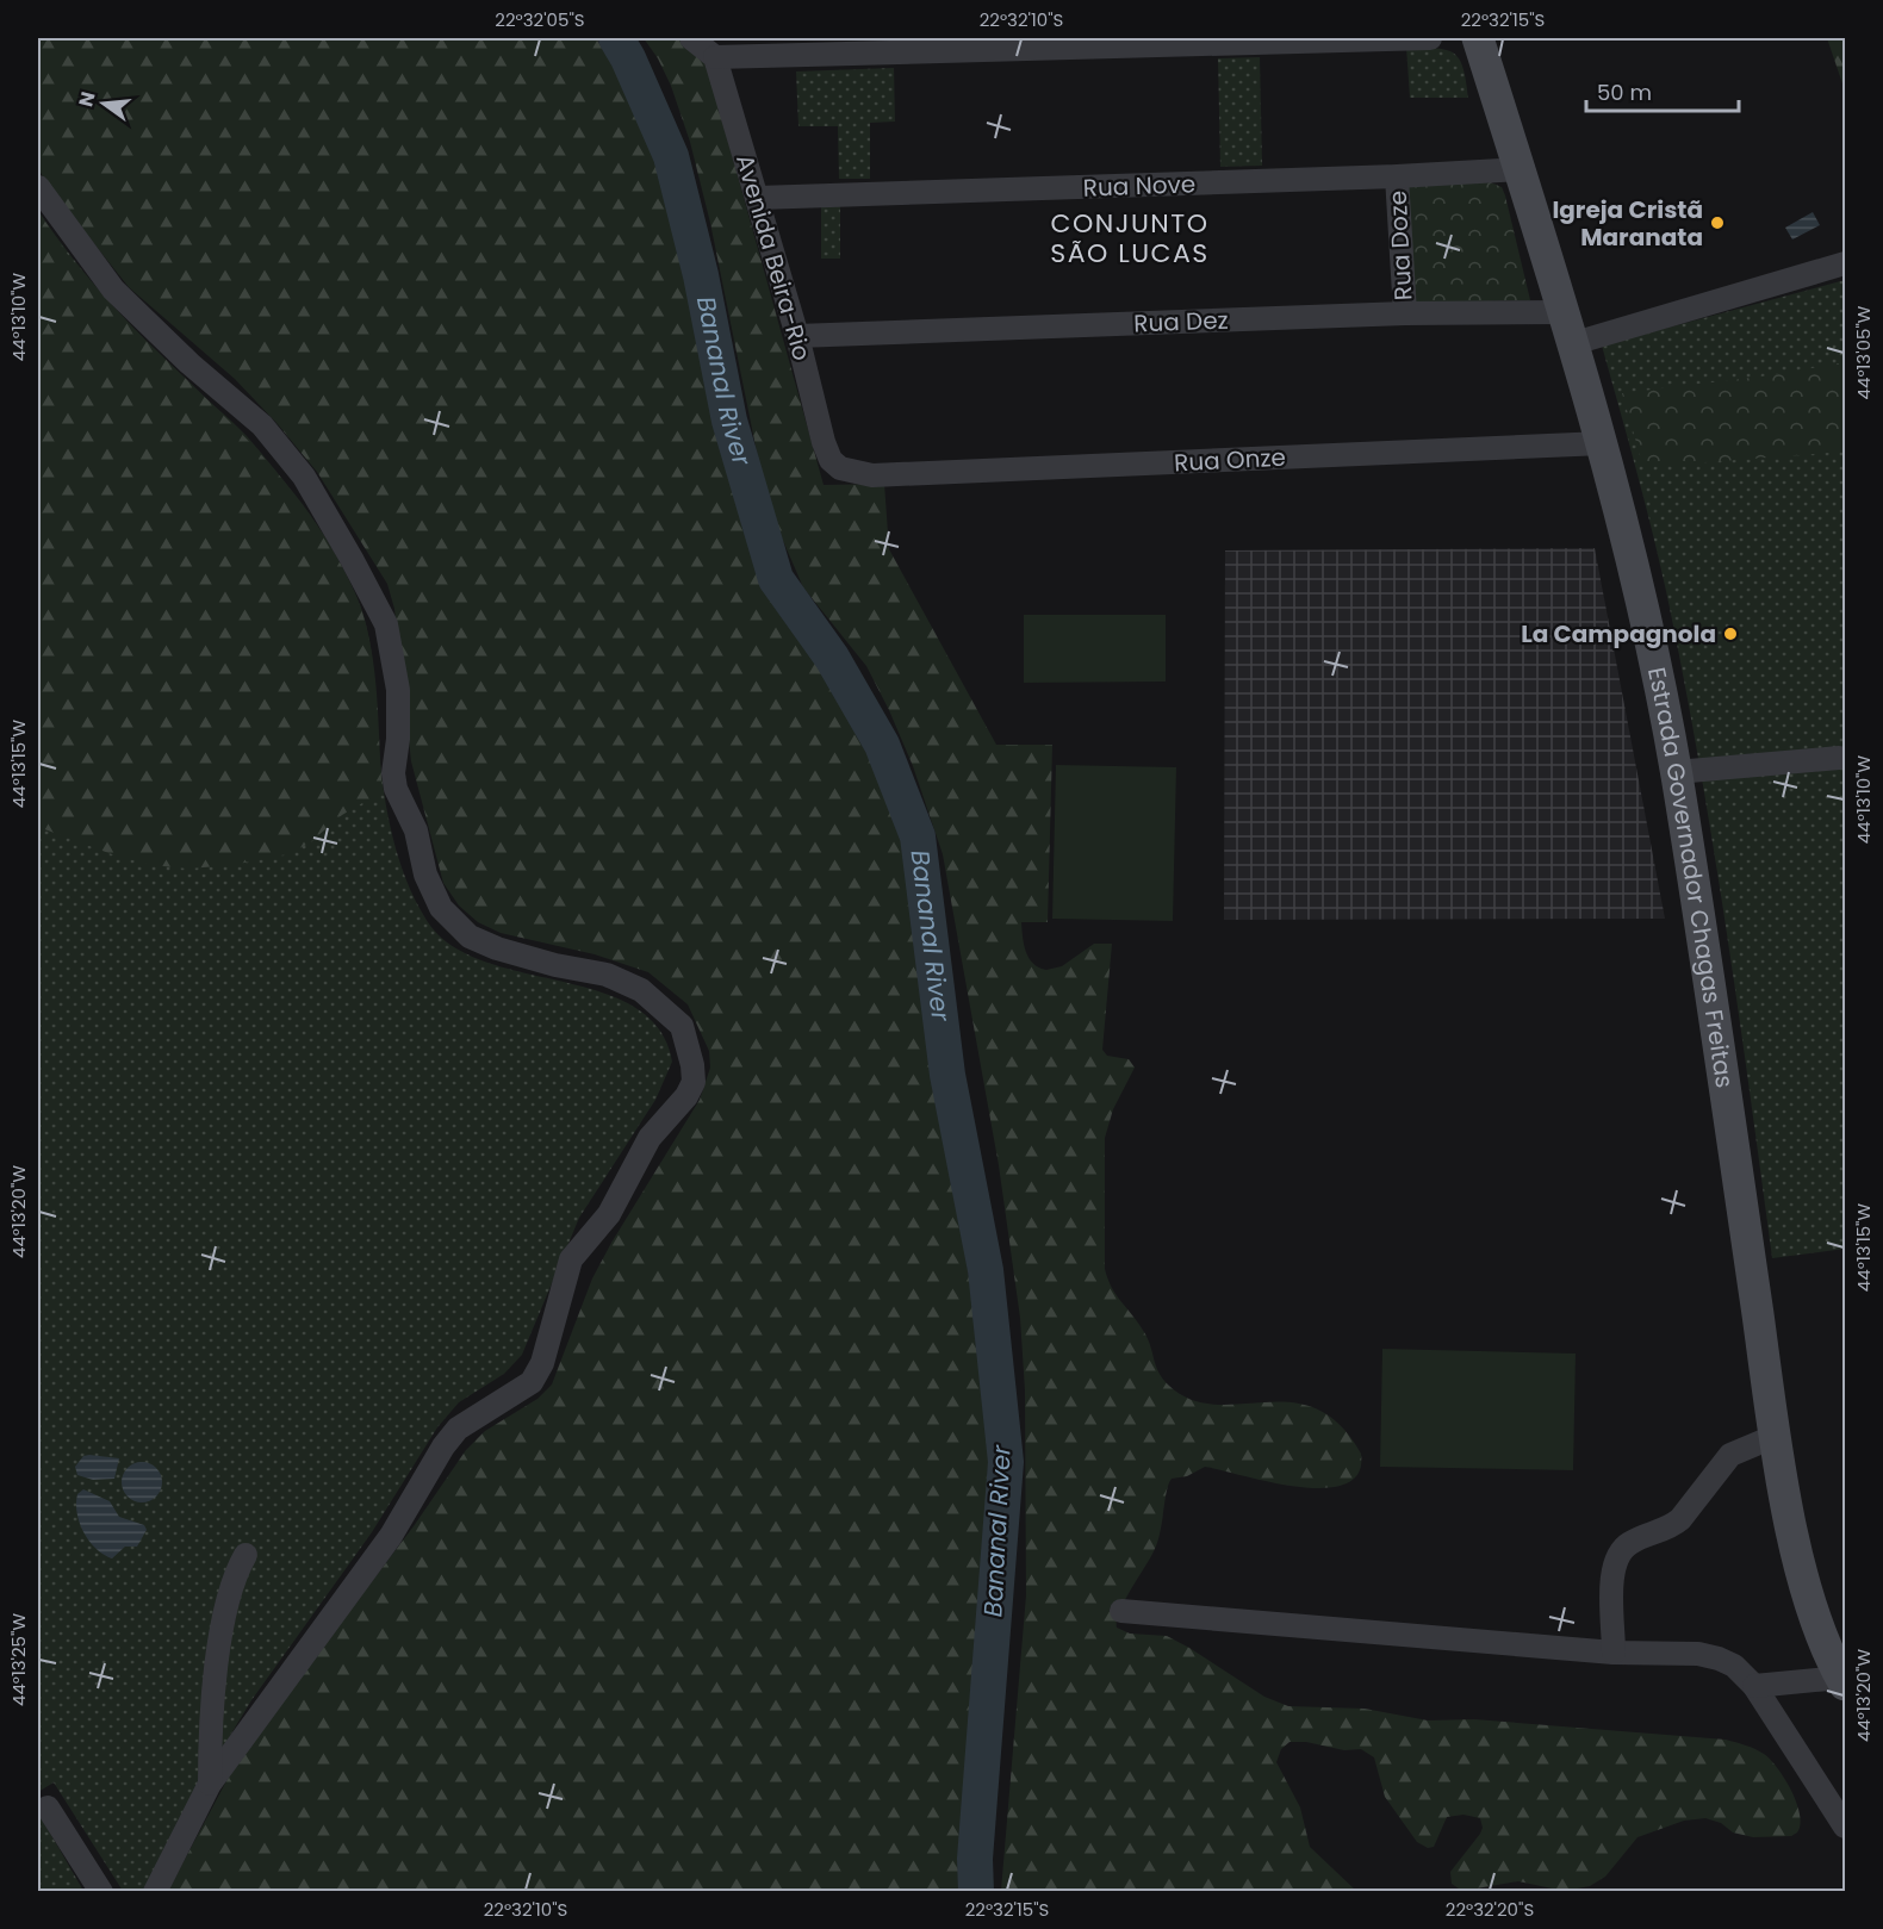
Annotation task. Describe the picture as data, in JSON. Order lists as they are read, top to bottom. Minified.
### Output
{"streets":{"main road":["Estrada Governador Chagas Freitas"],"street":["Rua Nove","Rua Doze","Avenida Beira-Rio","Rua Dez","Rua Onze"]},"crossings":[["Rua Nove","Rua Doze"],["Rua Nove","Avenida Beira-Rio"],["Rua Nove","Estrada Governador Chagas Freitas"],["Rua Doze","Rua Dez"],["Avenida Beira-Rio","Rua Dez"],["Avenida Beira-Rio","Rua Onze"],["Rua Dez","Estrada Governador Chagas Freitas"],["Rua Onze","Estrada Governador Chagas Freitas"]],"districts":["CONJUNTO SÃO LUCAS"],"water":["Bananal River"],"places":["Igreja Cristã Maranata","La Campagnola"],"scale_bar":"50 m","north":"left","coordinates":["22°32'05\"S","22°32'10\"S","22°32'15\"S","44°13'10\"W","44°13'05\"W","44°13'15\"W","44°13'20\"W","44°13'25\"W","22°32'20\"S"]}
